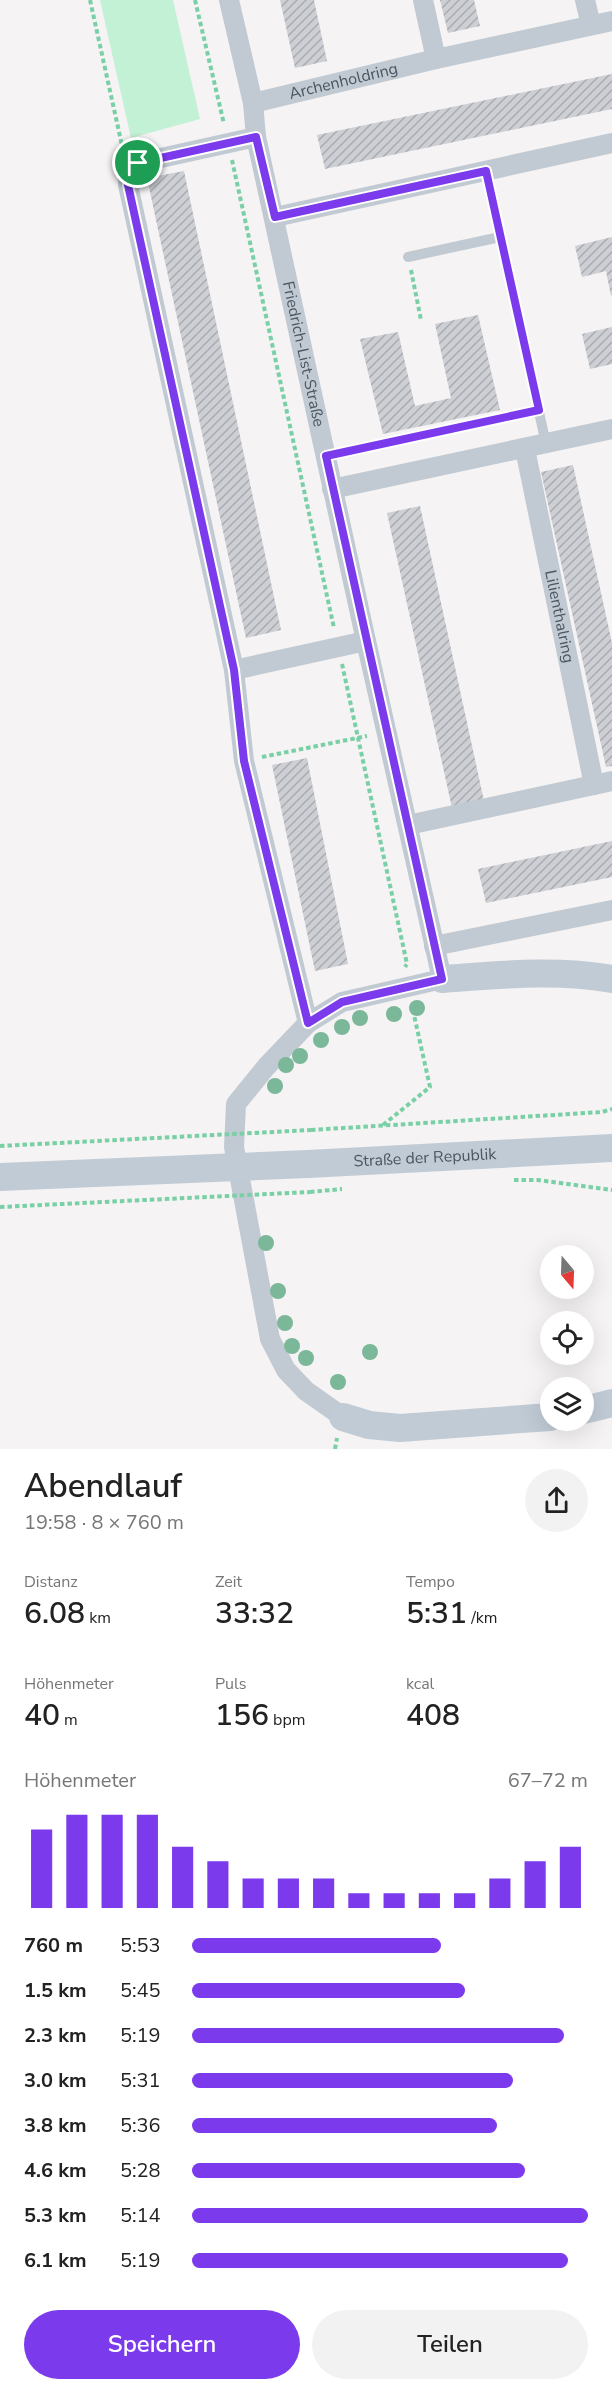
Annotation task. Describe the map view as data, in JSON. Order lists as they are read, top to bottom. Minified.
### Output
{"streets":{"main road":["Straße der Republik"],"street":["Archenholdring","Friedrich-List-Straße","Lilienthalring"]},"crossings":[["Archenholdring","Friedrich-List-Straße"],["Friedrich-List-Straße","Lilienthalring"]],"north":"bottom","page":{"heading":["Abendlauf","19:58 · 8 × 760 m"],"stats":[["Distanz","6.08 km"],["Zeit","33:32"],["Tempo","5:31 /km"],["Höhenmeter","40 m"],["Puls","156 bpm"],["kcal","408"]],"chart":["Höhenmeter","67–72 m"],"list":[{"name":"760 m","note":"5:53"},{"name":"1.5 km","note":"5:45"},{"name":"2.3 km","note":"5:19"},{"name":"3.0 km","note":"5:31"},{"name":"3.8 km","note":"5:36"},{"name":"4.6 km","note":"5:28"},{"name":"5.3 km","note":"5:14"},{"name":"6.1 km","note":"5:19"}],"buttons":["Speichern","Teilen"]}}
